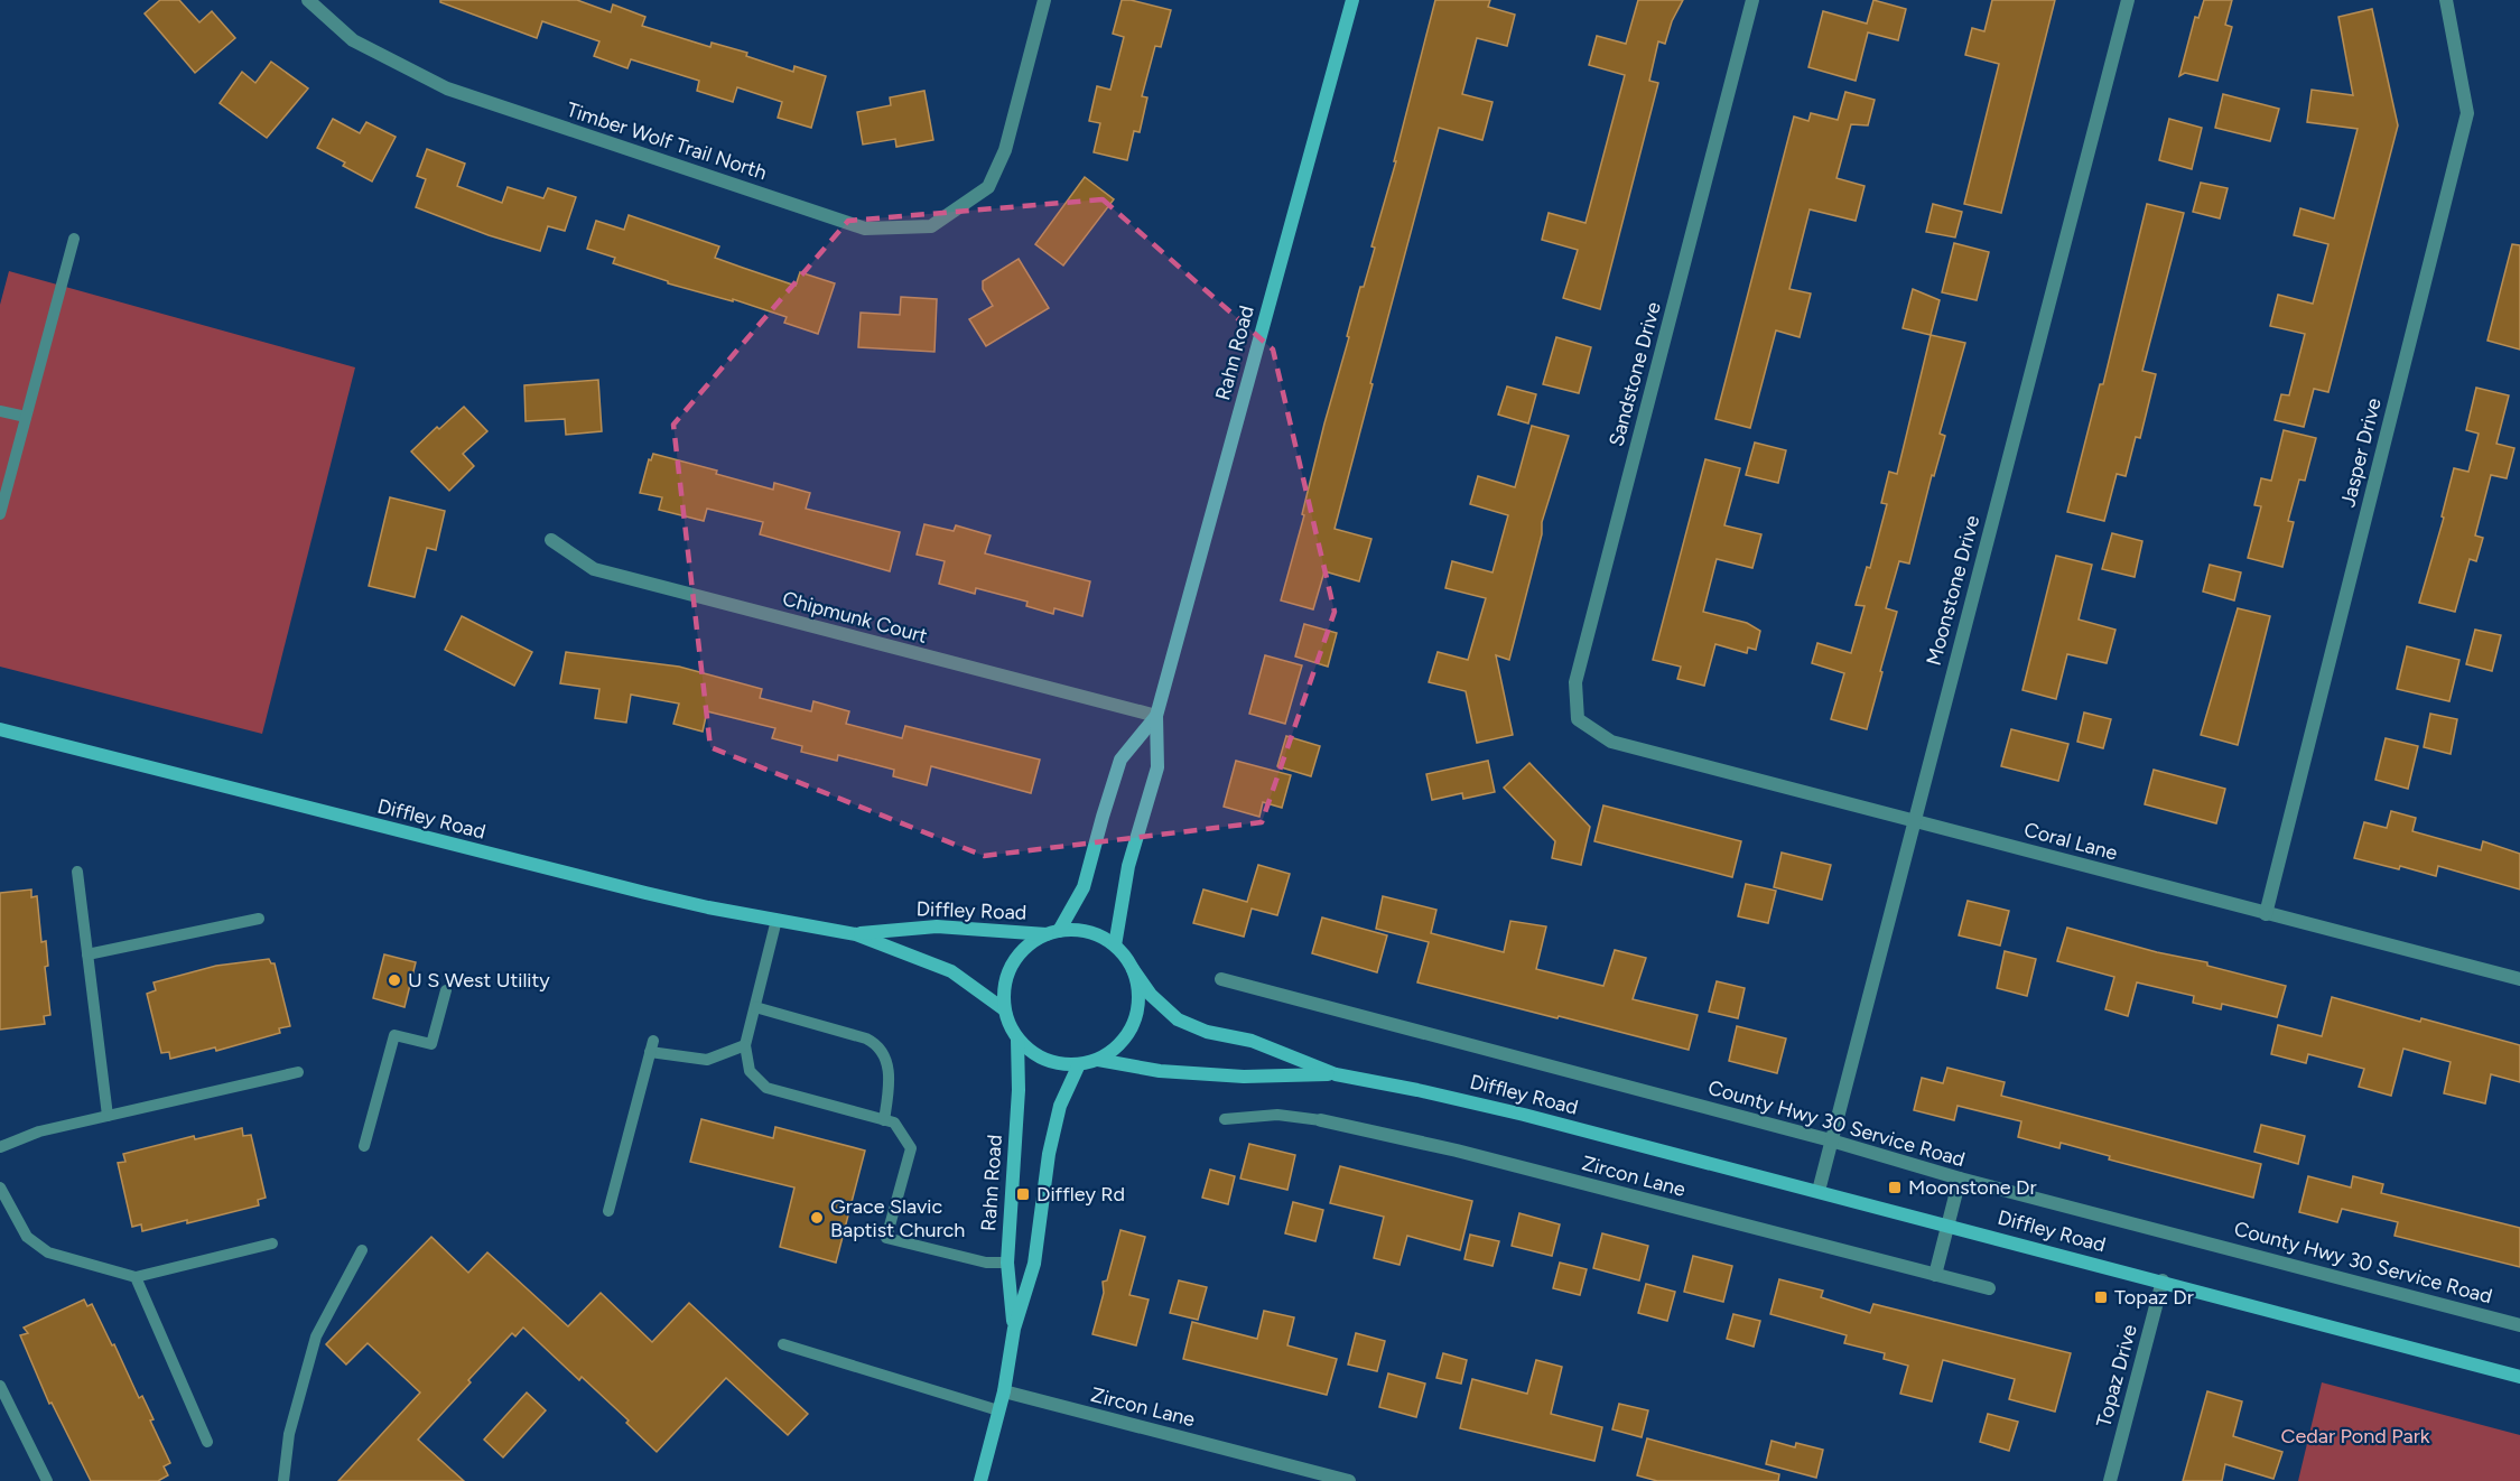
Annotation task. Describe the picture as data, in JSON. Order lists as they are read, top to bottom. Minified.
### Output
{"streets":{"main road":["Rahn Road","Diffley Road"],"street":["Timber Wolf Trail North","Sandstone Drive","Jasper Drive","Moonstone Drive","Chipmunk Court","Coral Lane","County Hwy 30 Service Road","Zircon Lane","Topaz Drive"]},"crossings":[["Rahn Road","Chipmunk Court"],["Rahn Road","Diffley Road"],["Rahn Road","Zircon Lane"],["Sandstone Drive","Coral Lane"],["Jasper Drive","Coral Lane"],["Moonstone Drive","Diffley Road"],["Moonstone Drive","Coral Lane"],["Moonstone Drive","County Hwy 30 Service Road"],["Diffley Road","Topaz Drive"]],"parks":["Cedar Pond Park"],"places":{"other":["U S West Utility","Grace Slavic Baptist Church"],"transit":["Moonstone Dr","Diffley Rd","Topaz Dr"]}}
